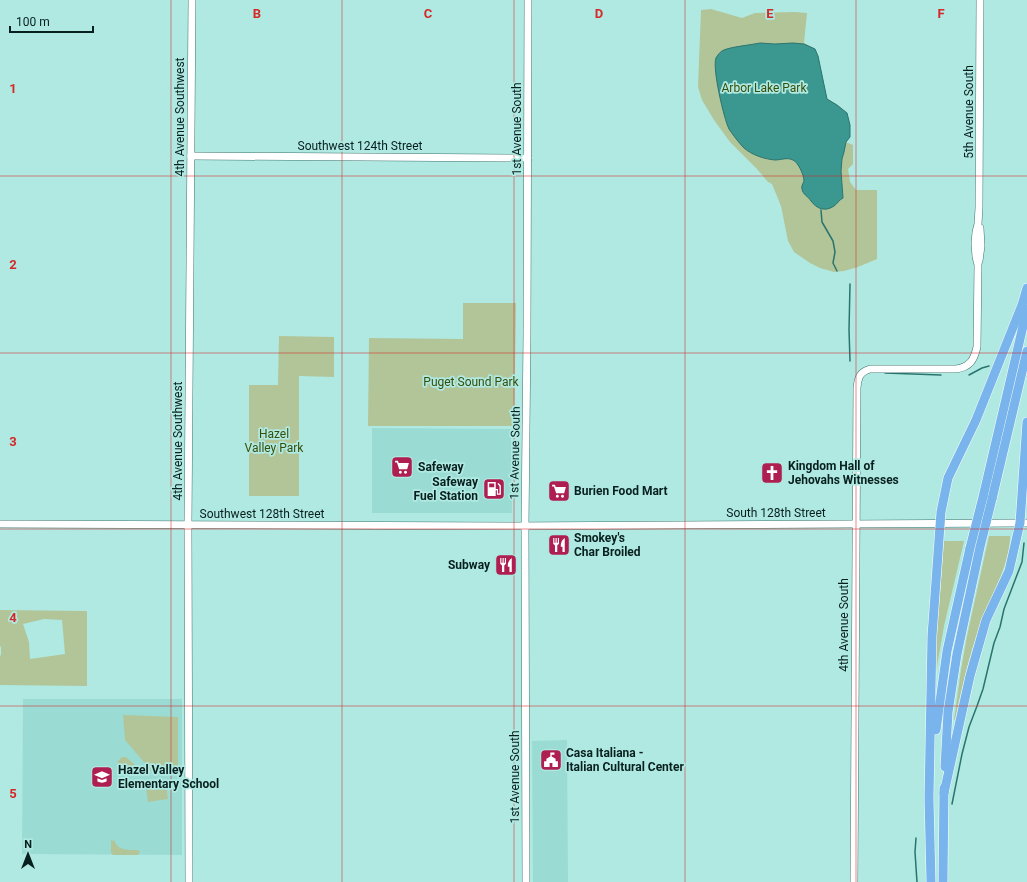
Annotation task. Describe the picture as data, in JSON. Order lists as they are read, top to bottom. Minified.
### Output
{"streets":{"street":["5th Avenue South","4th Avenue Southwest","1st Avenue South","Southwest 124th Street","South 128th Street","Southwest 128th Street","4th Avenue South"]},"crossings":[["5th Avenue South","4th Avenue South"],["4th Avenue Southwest","Southwest 124th Street"],["4th Avenue Southwest","Southwest 128th Street"],["1st Avenue South","Southwest 124th Street"],["1st Avenue South","South 128th Street"],["1st Avenue South","Southwest 128th Street"],["South 128th Street","Southwest 128th Street"],["South 128th Street","4th Avenue South"]],"parks":["Arbor Lake Park","Puget Sound Park","Hazel Valley Park"],"places":{"supermarket":["Safeway","Burien Food Mart"],"church":["Kingdom Hall of Jehovahs Witnesses"],"fuel station":["Safeway Fuel Station"],"restaurant":["Smokey's Char Broiled","Subway"],"public building":["Casa Italiana - Italian Cultural Center"],"school or university":["Hazel Valley Elementary School"]},"scale_bar":"100 m","north":"top","grid":{"columns":["B","C","D","E","F"],"rows":["1","2","3","4","5"]}}
